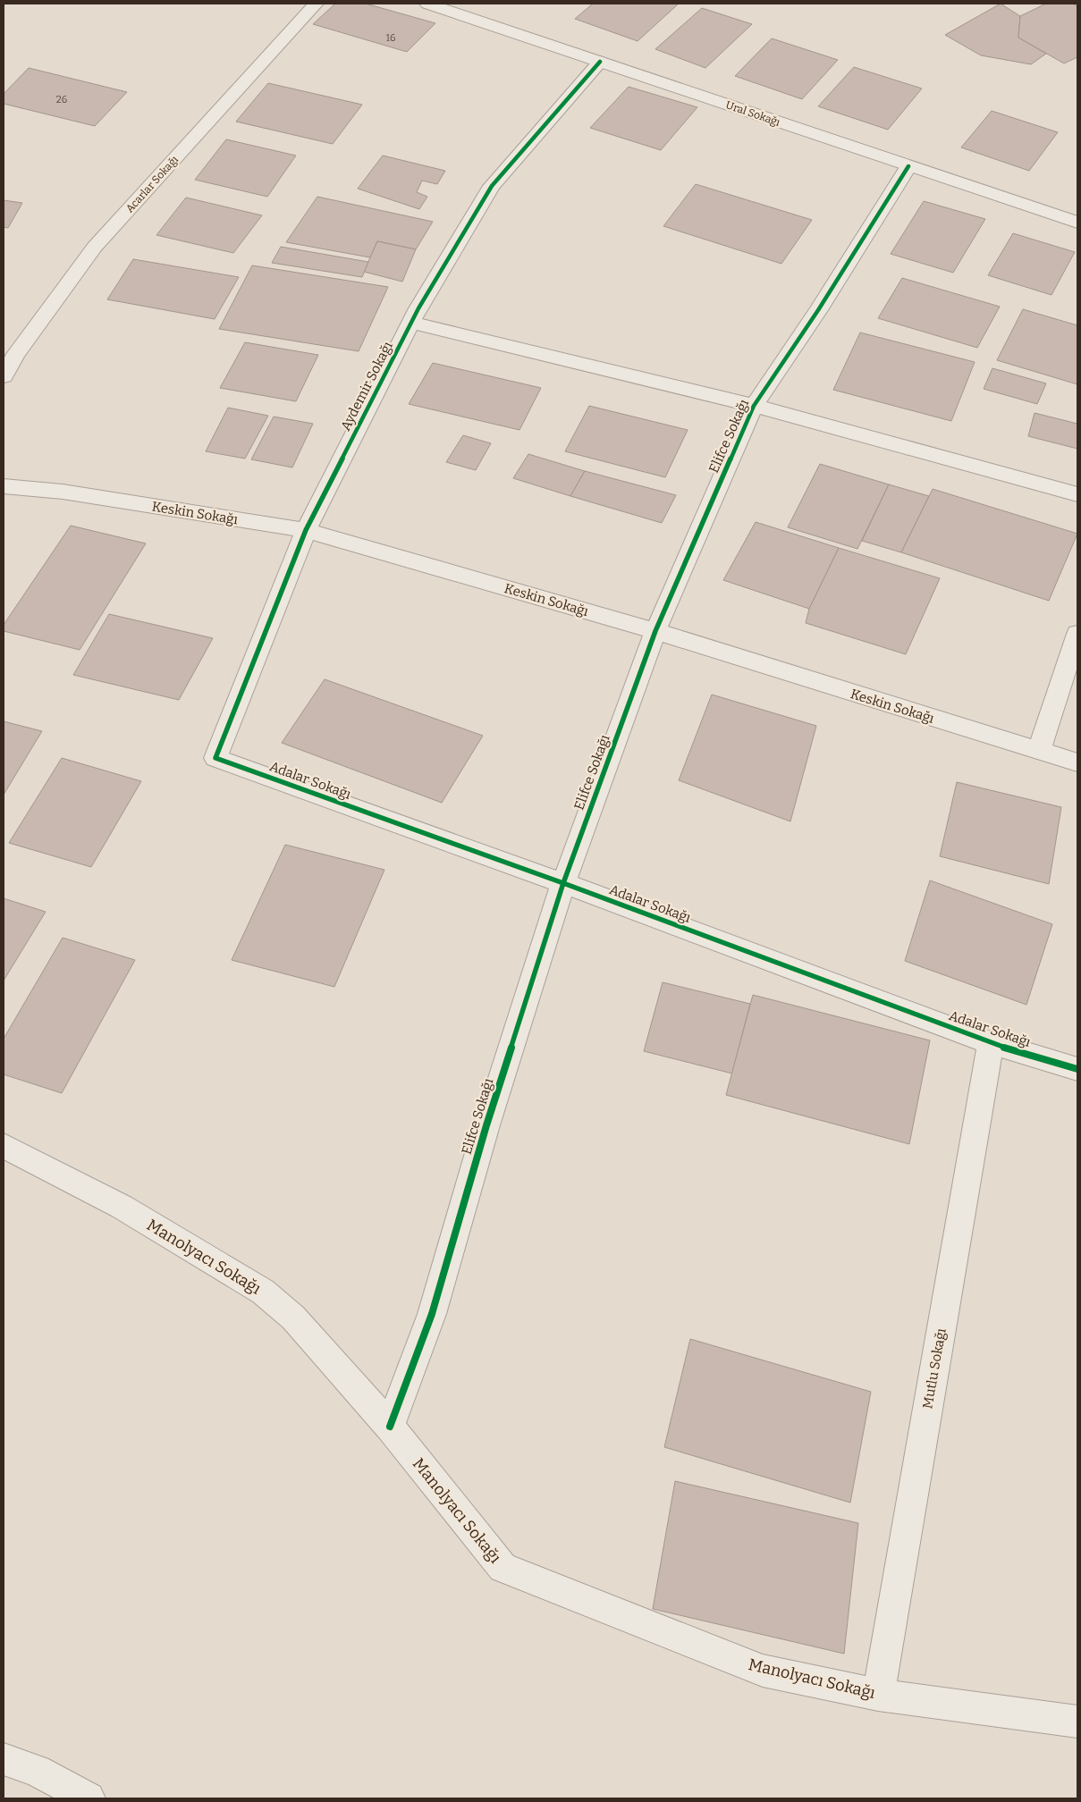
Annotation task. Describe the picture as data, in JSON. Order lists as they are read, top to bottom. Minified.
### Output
{"streets":{"street":["Ural Sokağı","Acarlar Sokağı","Aydemir Sokağı","Elifce Sokağı","Keskin Sokağı","Adalar Sokağı","Manolyacı Sokağı","Mutlu Sokağı"]},"crossings":[["Ural Sokağı","Aydemir Sokağı"],["Ural Sokağı","Elifce Sokağı"],["Aydemir Sokağı","Keskin Sokağı"],["Aydemir Sokağı","Adalar Sokağı"],["Elifce Sokağı","Keskin Sokağı"],["Elifce Sokağı","Adalar Sokağı"],["Elifce Sokağı","Manolyacı Sokağı"],["Adalar Sokağı","Mutlu Sokağı"],["Manolyacı Sokağı","Mutlu Sokağı"]],"house_numbers":["16","26"]}
